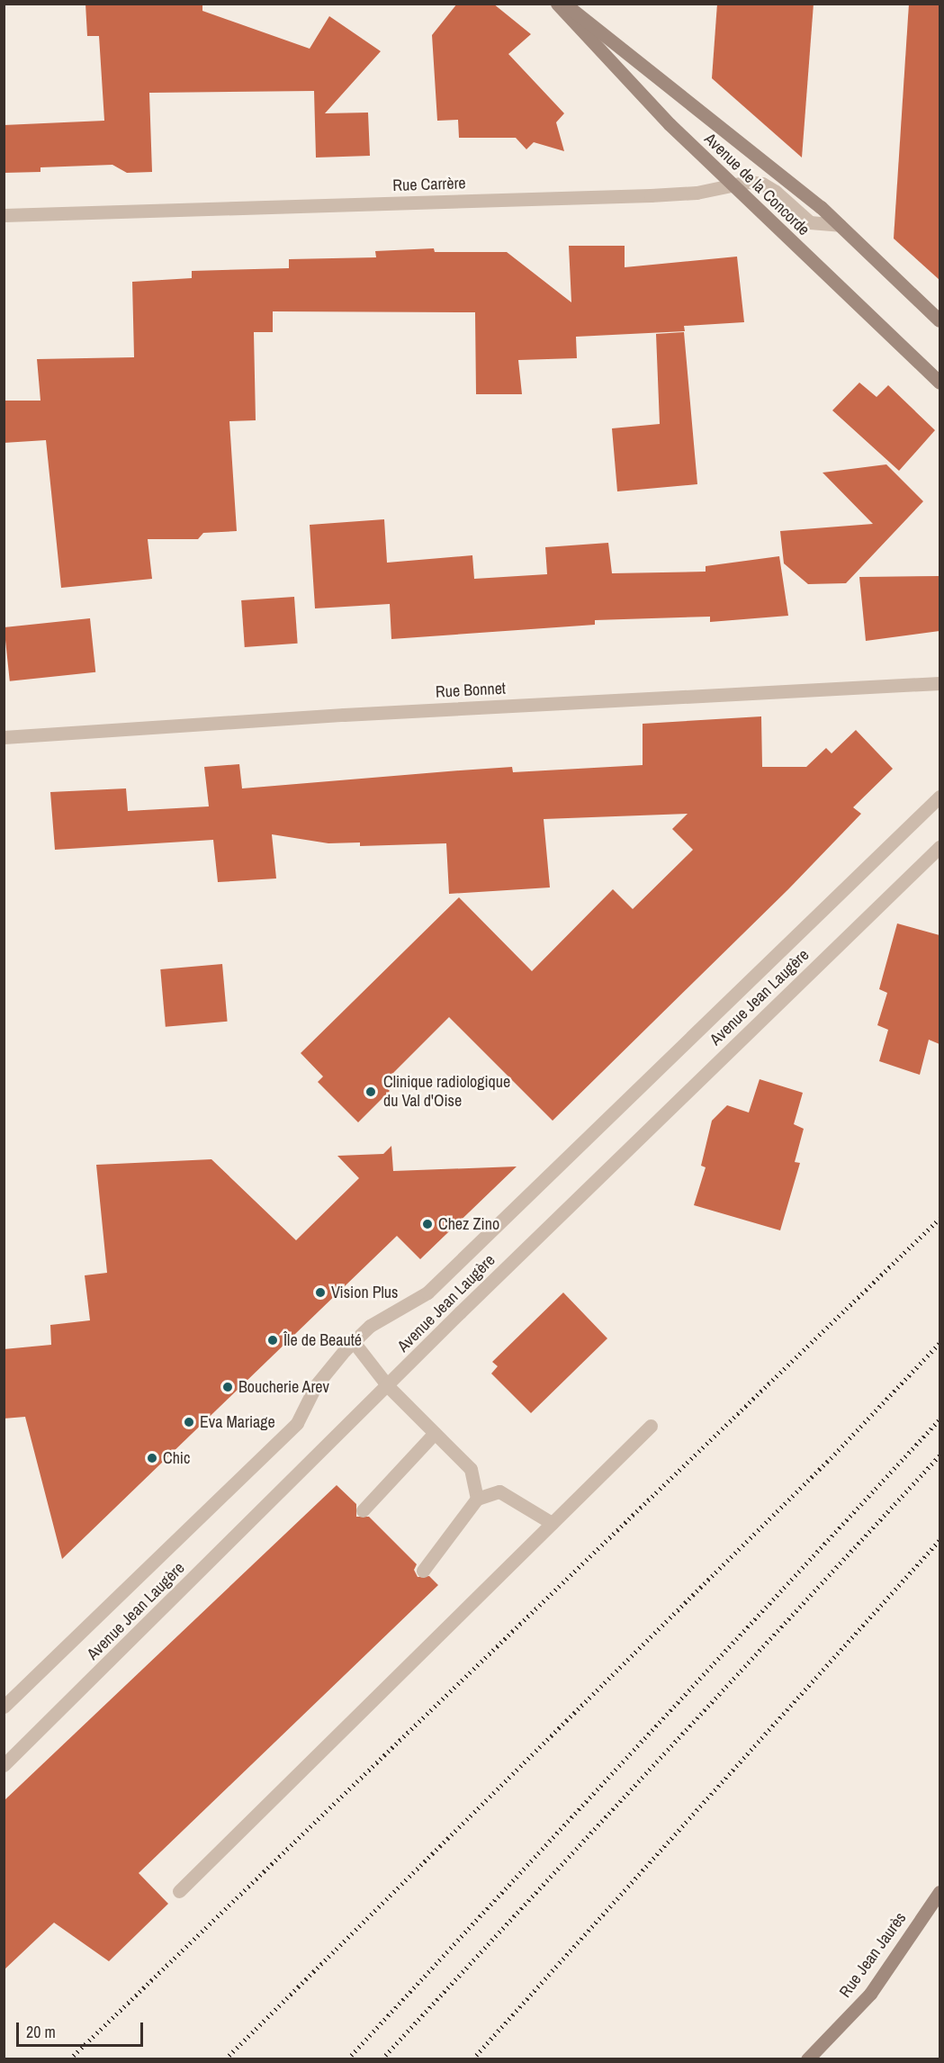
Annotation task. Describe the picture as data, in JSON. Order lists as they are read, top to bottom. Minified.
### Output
{"streets":{"main road":["Avenue de la Concorde","Rue Jean Jaurès"],"street":["Rue Carrère","Rue Bonnet","Avenue Jean Laugère"]},"crossings":[["Rue Carrère","Avenue de la Concorde"]],"places":["Clinique radiologique du Val d'Oise","Chez Zino","Vision Plus","Île de Beauté","Boucherie Arev","Eva Mariage","Chic"],"scale_bar":"20 m"}
